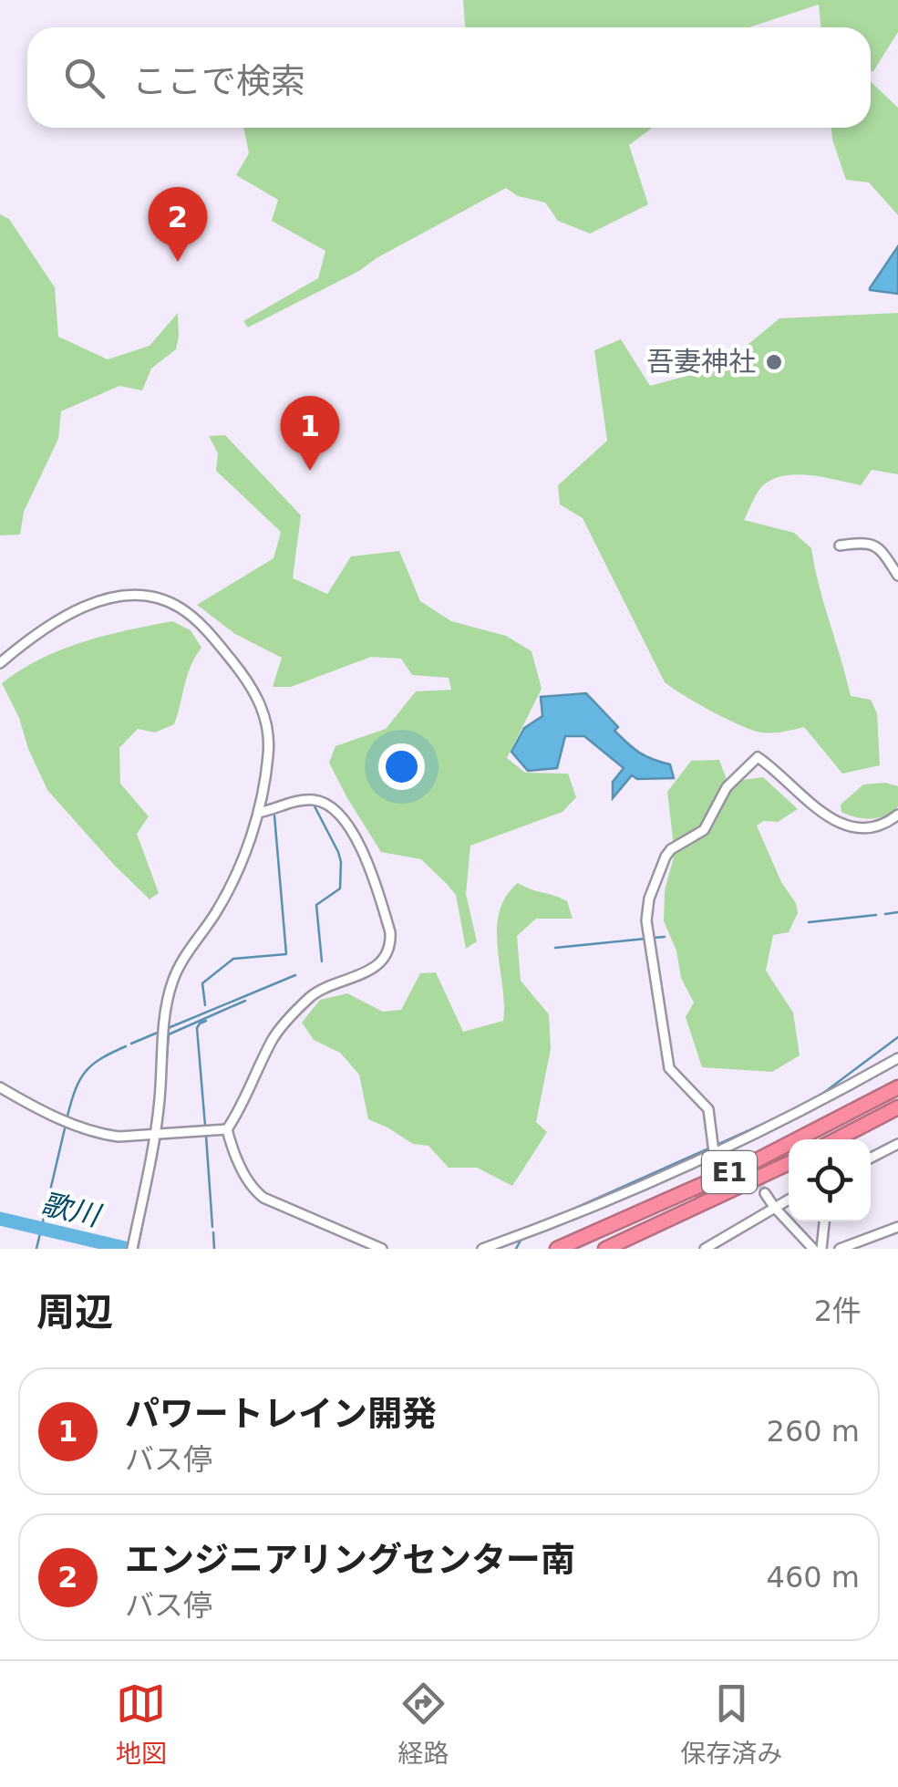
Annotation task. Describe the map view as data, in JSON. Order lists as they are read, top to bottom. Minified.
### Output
{"streets":{"highway":["E1"]},"water":["歌川"],"places":["吾妻神社"],"page":{"search":"ここで検索","pins":["2","1"],"heading":["周辺","2件"],"list":[{"mark":"1","name":"パワートレイン開発","note":"バス停","value":"260 m"},{"mark":"2","name":"エンジニアリングセンター南","note":"バス停","value":"460 m"}],"nav":["地図","経路","保存済み"]}}
